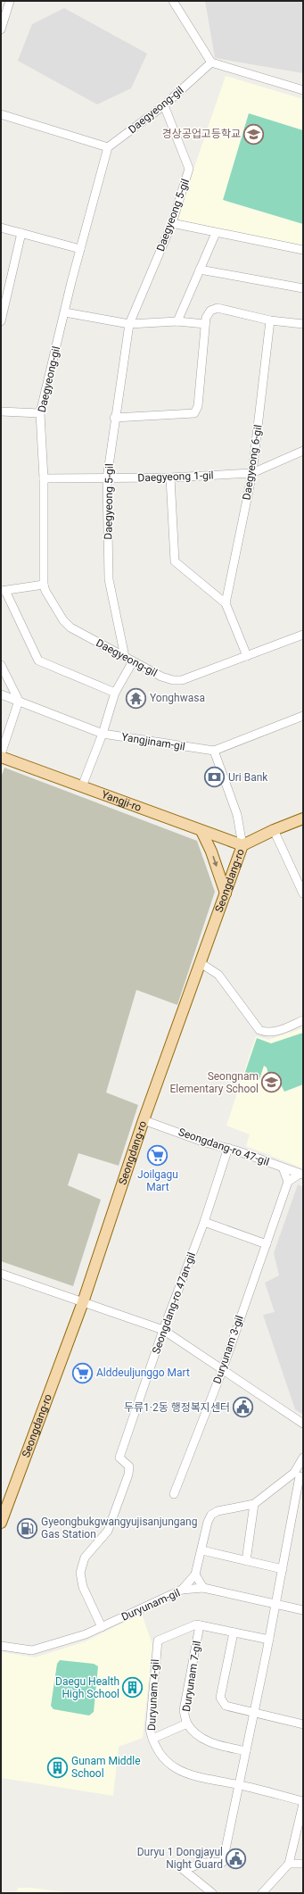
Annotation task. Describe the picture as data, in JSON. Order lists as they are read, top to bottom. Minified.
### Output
{"streets":{"main road":["Yangji-ro","Seongdang-ro"],"street":["Daegyeong-gil","Daegyeong 5-gil","Daegyeong 6-gil","Daegyeong 1-gil","Yangjinam-gil","Seongdang-ro 47-gil","Seongdang-ro 47an-gil","Duryunam 3-gil","Duryunam-gil","Duryunam 7-gil","Duryunam 4-gil"]},"crossings":[["Daegyeong-gil","Daegyeong 5-gil"],["Daegyeong-gil","Daegyeong 1-gil"],["Daegyeong 5-gil","Daegyeong 1-gil"],["Daegyeong 6-gil","Daegyeong 1-gil"],["Yangji-ro","Seongdang-ro"],["Seongdang-ro","Seongdang-ro 47-gil"],["Seongdang-ro 47-gil","Seongdang-ro 47an-gil"],["Seongdang-ro 47an-gil","Duryunam-gil"],["Duryunam 7-gil","Duryunam 4-gil"]],"places":{"school or university":["경상공업고등학교","Seongnam Elementary School"],"temple":["Yonghwasa"],"bank":["Uri Bank"],"supermarket":["Joilgagu Mart","Alddeuljunggo Mart"],"public building":["두류1·2동 행정복지센터","Duryu 1 Dongjayul Night Guard"],"fuel station":["Gyeongbukgwangyujisanjungang Gas Station"],"building":["Daegu Health High School","Gunam Middle School"]}}
